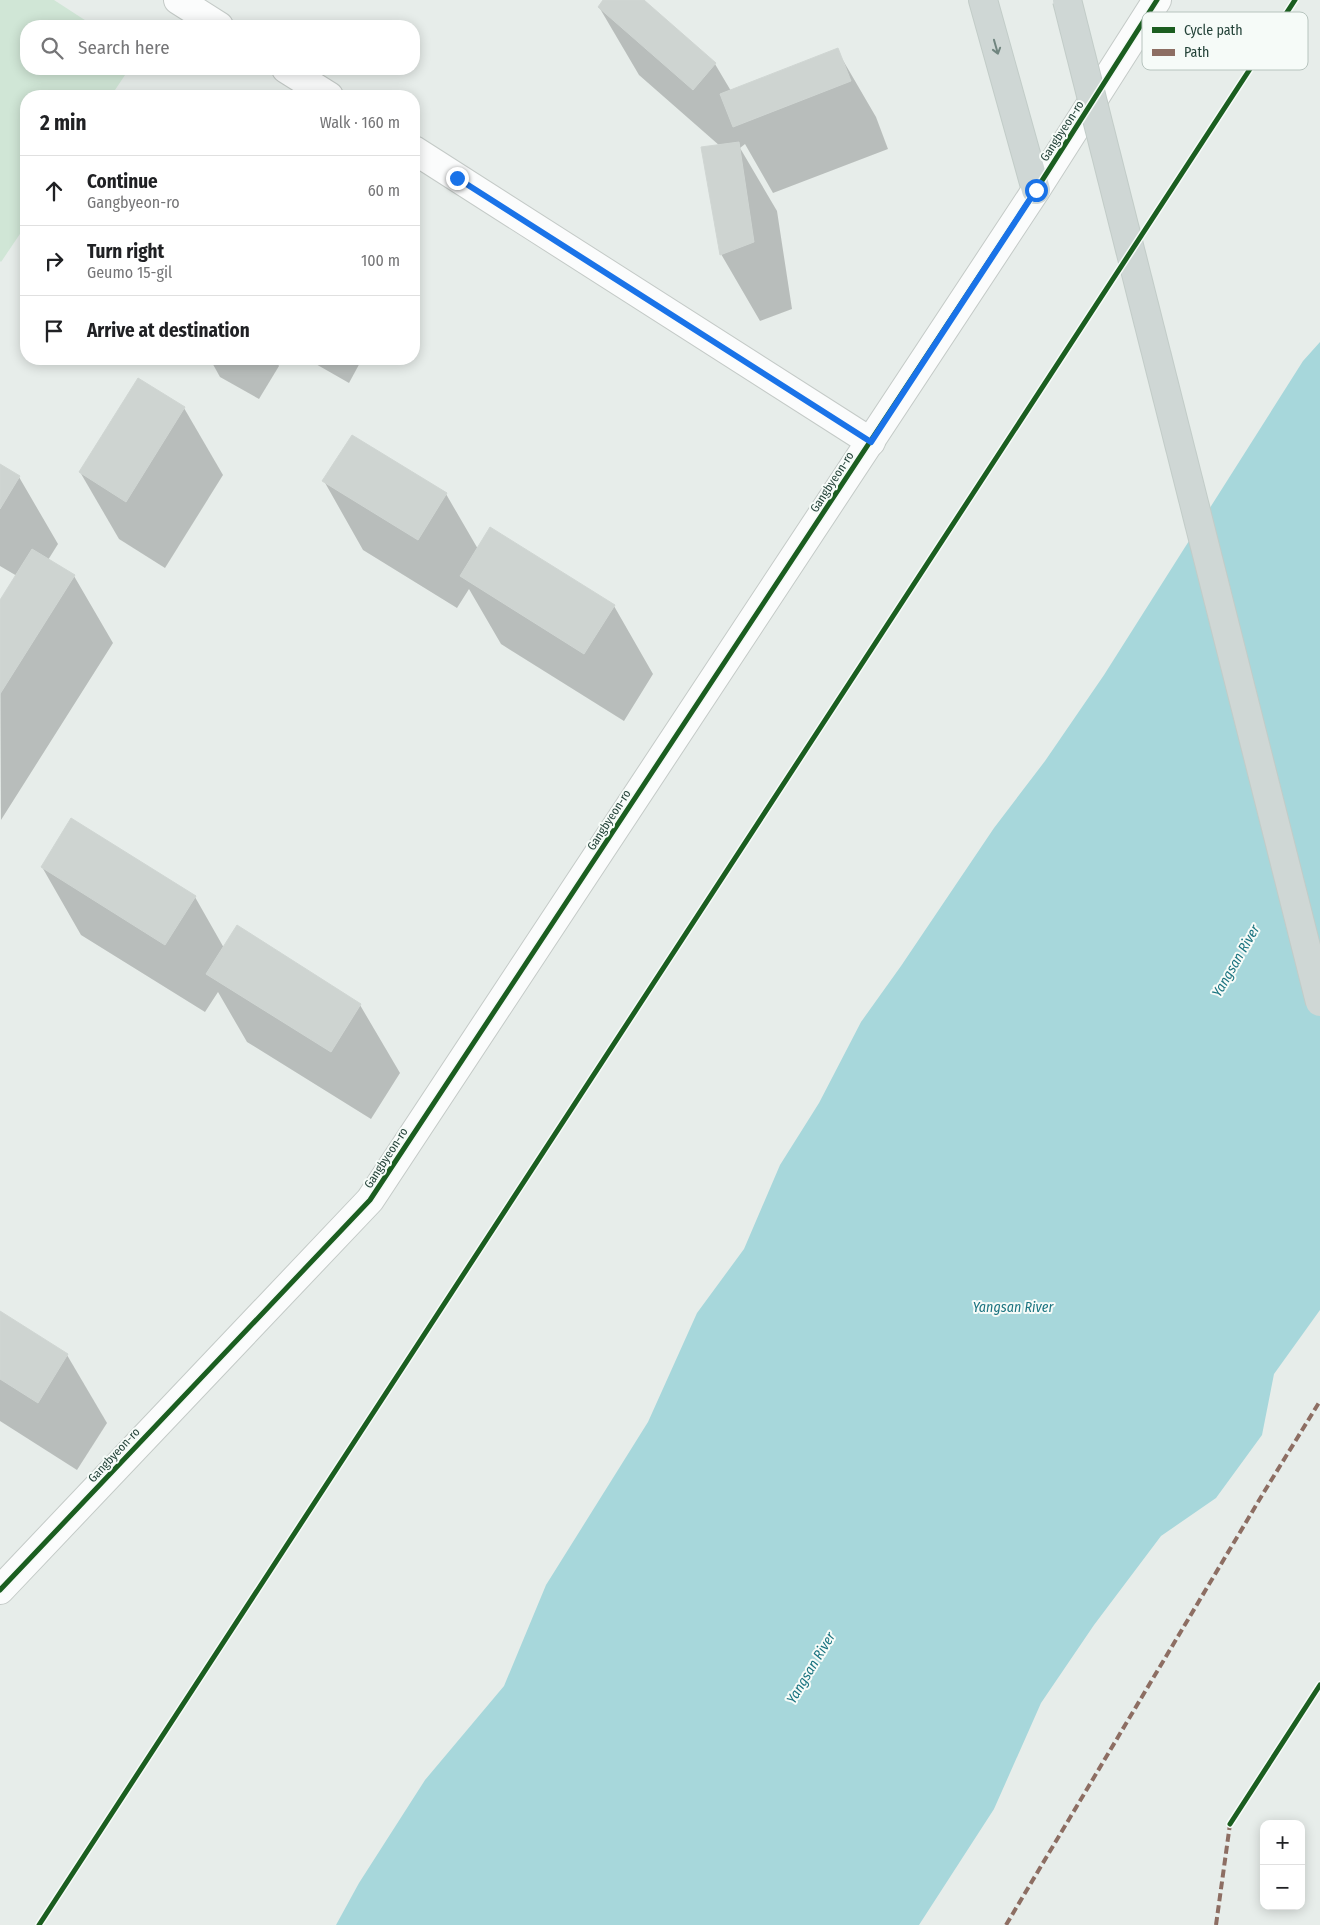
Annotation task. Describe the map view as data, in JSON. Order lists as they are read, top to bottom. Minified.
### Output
{"streets":{"street":["Gangbyeon-ro"]},"water":["Yangsan River"],"legend":["Cycle path","Path"],"page":{"search":"Search here","heading":["2 min","Walk · 160 m"],"list":[["Continue","Gangbyeon-ro","60 m"],["Turn right","Geumo 15-gil","100 m"],"Arrive at destination"],"map_buttons":["+","−"]}}
